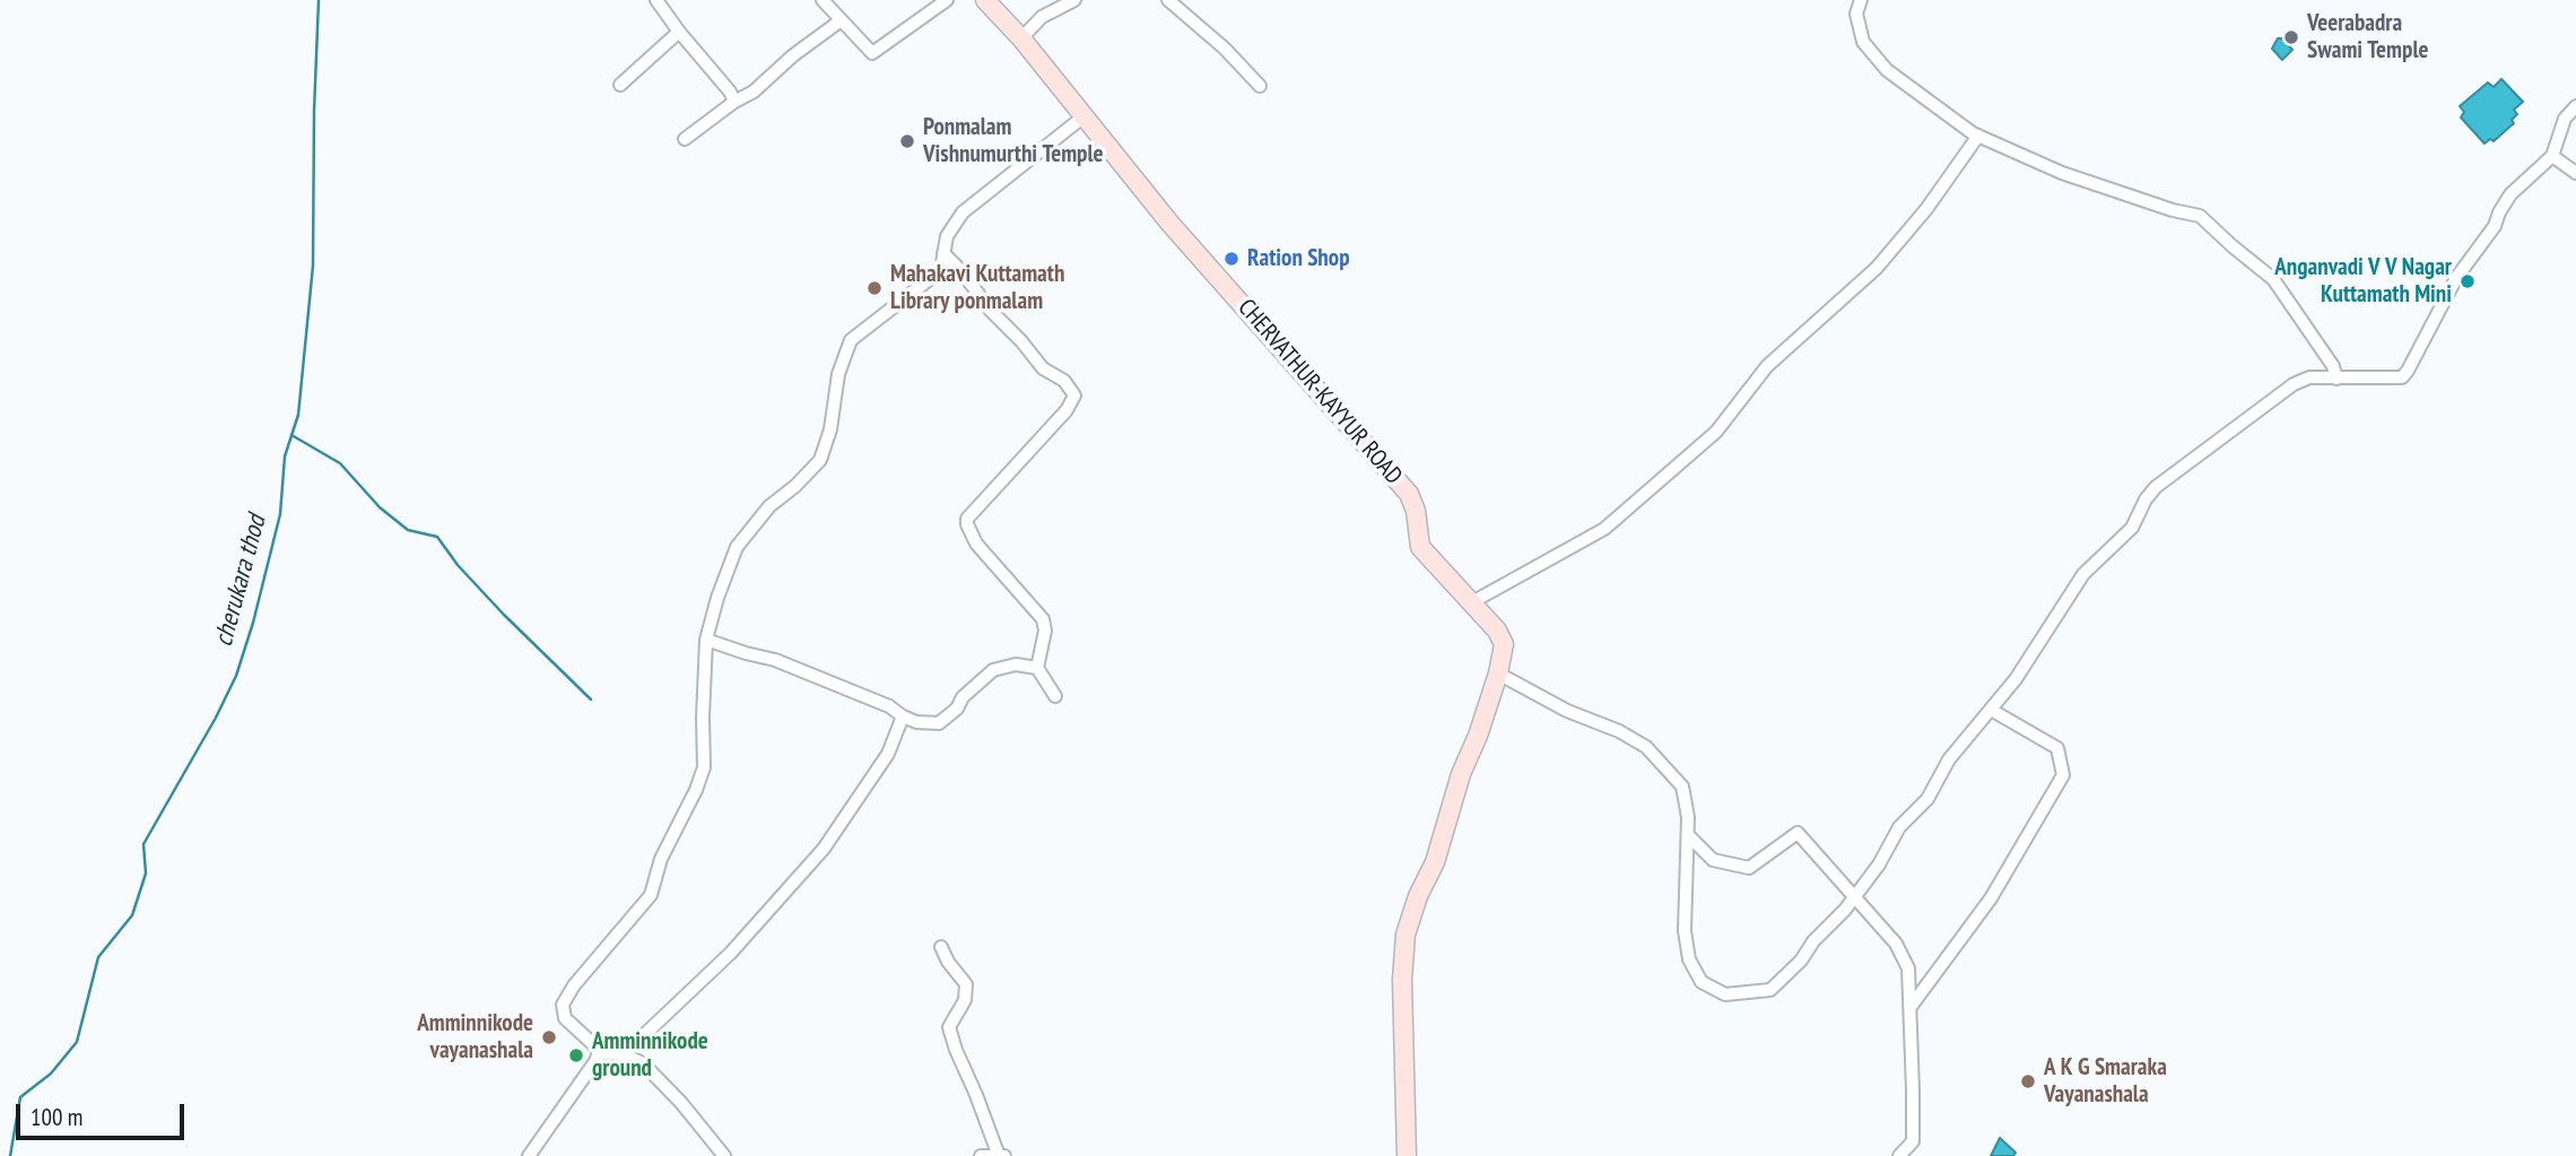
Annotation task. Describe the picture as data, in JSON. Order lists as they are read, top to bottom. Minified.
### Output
{"streets":{"main road":["CHERVATHUR-KAYYUR ROAD"]},"water":["cherukara thod"],"places":["Veerabadra Swami Temple","Ponmalam Vishnumurthi Temple","Ration Shop","Anganvadi V V Nagar Kuttamath Mini","Mahakavi Kuttamath Library ponmalam","Amminnikode vayanashala","Amminnikode ground","A K G Smaraka Vayanashala"],"scale_bar":"100 m"}
